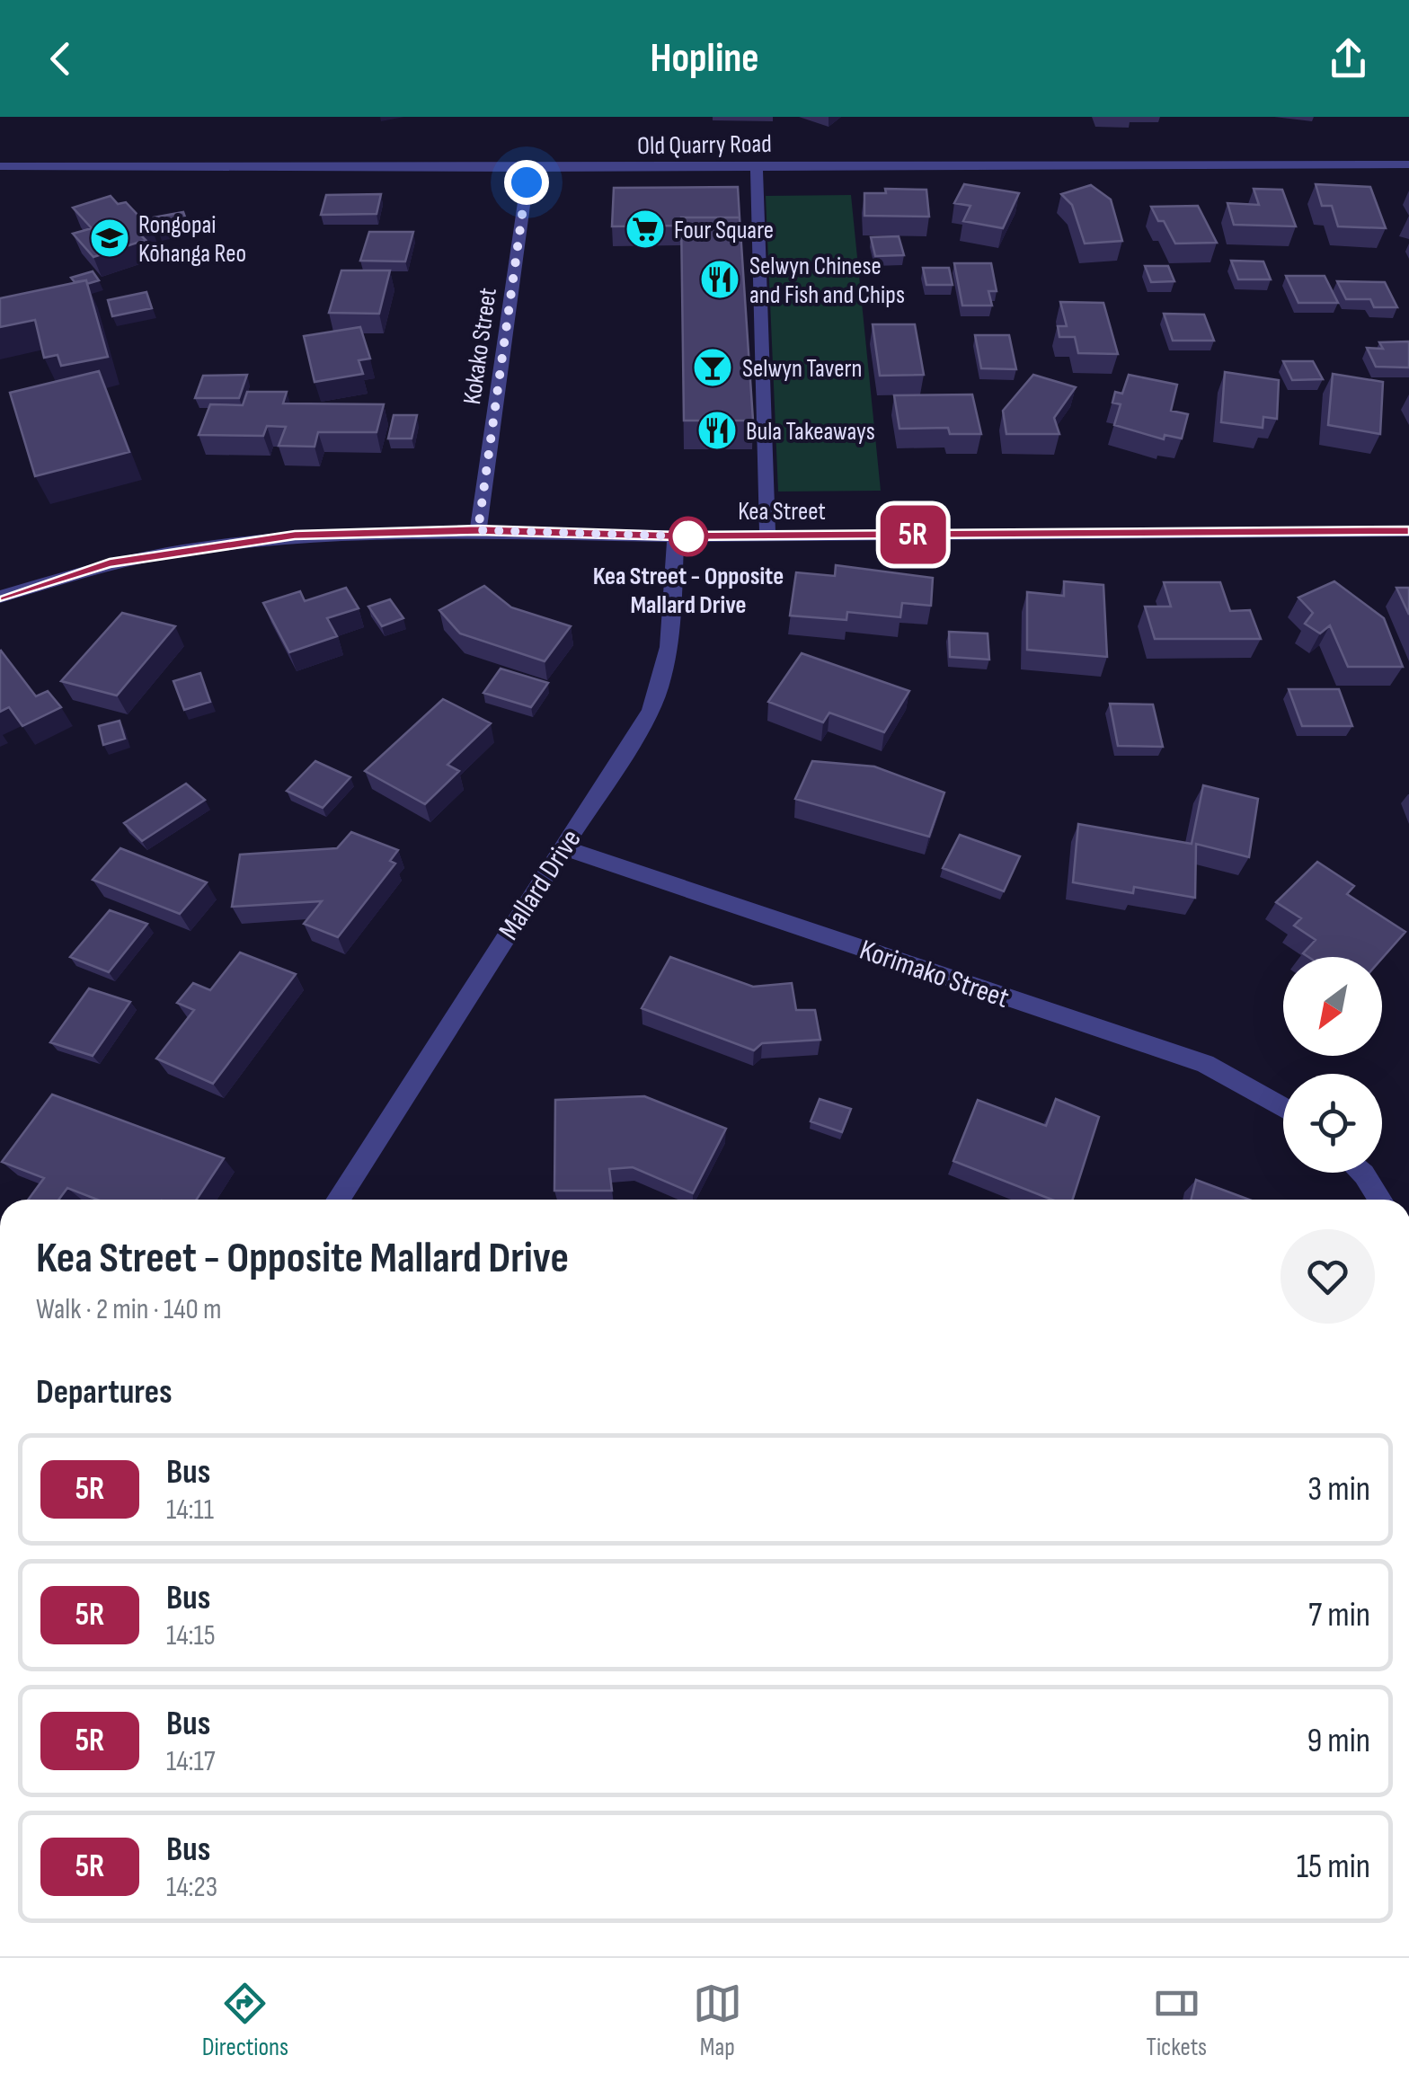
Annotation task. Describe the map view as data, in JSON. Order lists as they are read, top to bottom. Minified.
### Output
{"streets":{"street":["Old Quarry Road","Kokako Street","Kea Street","Mallard Drive","Korimako Street"]},"crossings":[["Old Quarry Road","Kokako Street"],["Kokako Street","Kea Street"],["Kea Street","Mallard Drive"],["Mallard Drive","Korimako Street"]],"places":{"supermarket":["Four Square"],"school or university":["Rongopai Kōhanga Reo"],"restaurant":["Selwyn Chinese and Fish and Chips","Bula Takeaways"],"bar":["Selwyn Tavern"],"other":["Kea Street - Opposite Mallard Drive"]},"lines":["bus line 5R"],"north":"bottom left","page":{"header":"Hopline","on_map":"5R","heading":[["Kea Street - Opposite Mallard Drive","Walk · 2 min · 140 m"],"Departures"],"list":[{"mark":"5R","name":"Bus","note":"14:11","value":"3 min"},{"mark":"5R","name":"Bus","note":"14:15","value":"7 min"},{"mark":"5R","name":"Bus","note":"14:17","value":"9 min"},{"mark":"5R","name":"Bus","note":"14:23","value":"15 min"}],"tabs":["Directions","Map","Tickets"]}}
